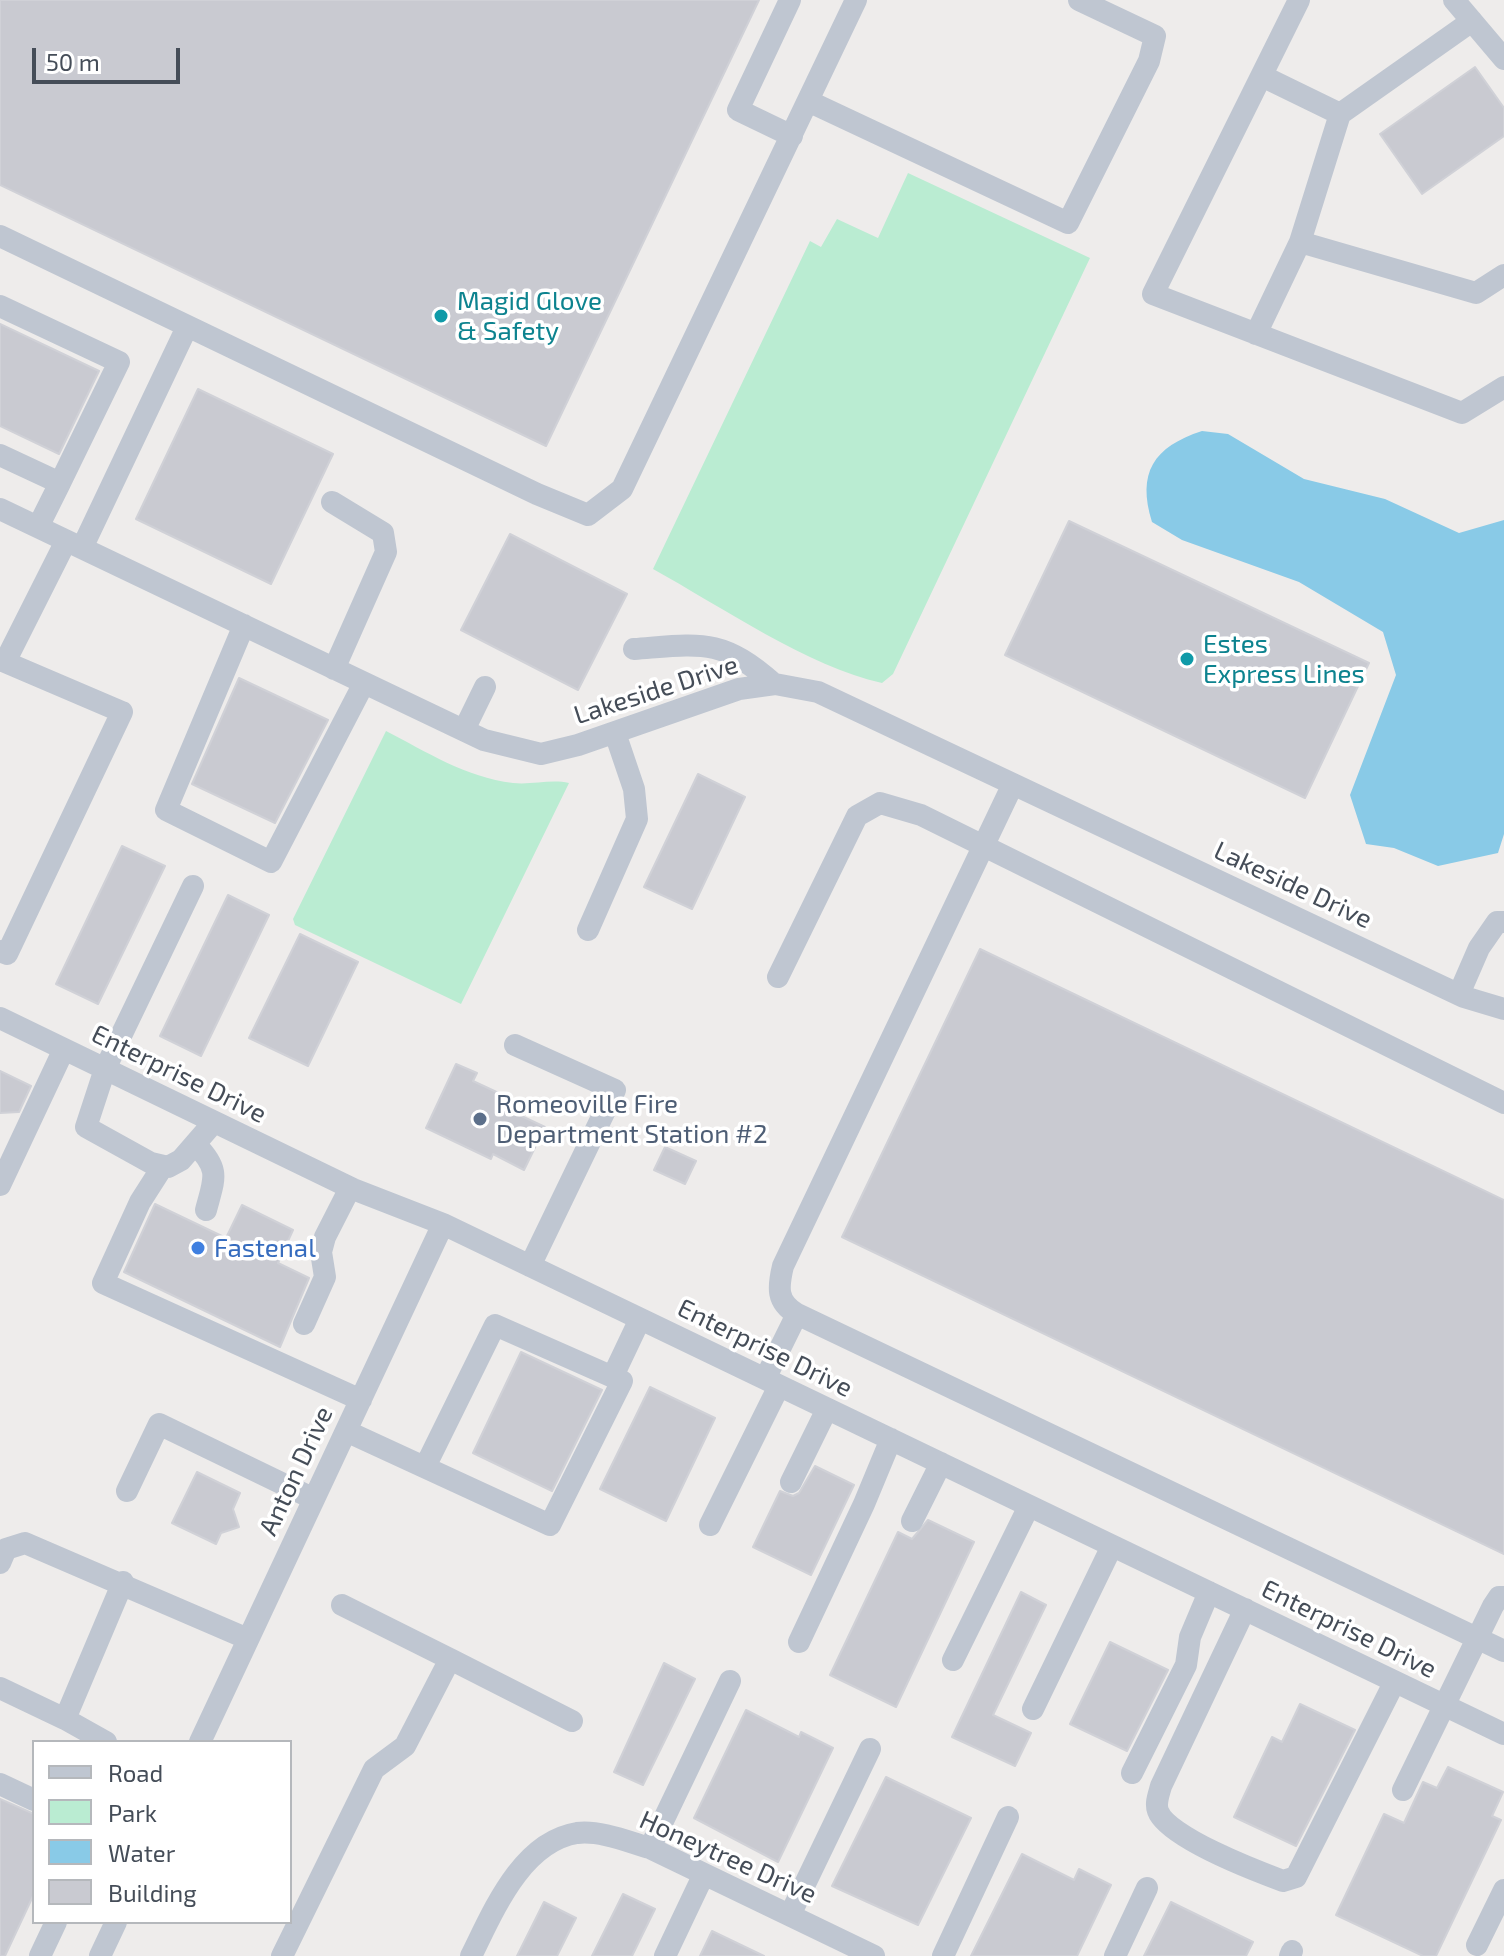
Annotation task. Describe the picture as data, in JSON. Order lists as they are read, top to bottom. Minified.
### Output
{"streets":{"street":["Lakeside Drive","Enterprise Drive","Anton Drive","Honeytree Drive"]},"crossings":[["Enterprise Drive","Anton Drive"]],"places":["Magid Glove & Safety","Estes Express Lines","Romeoville Fire Department Station #2","Fastenal"],"legend":["Road","Park","Water","Building"],"scale_bar":"50 m"}
